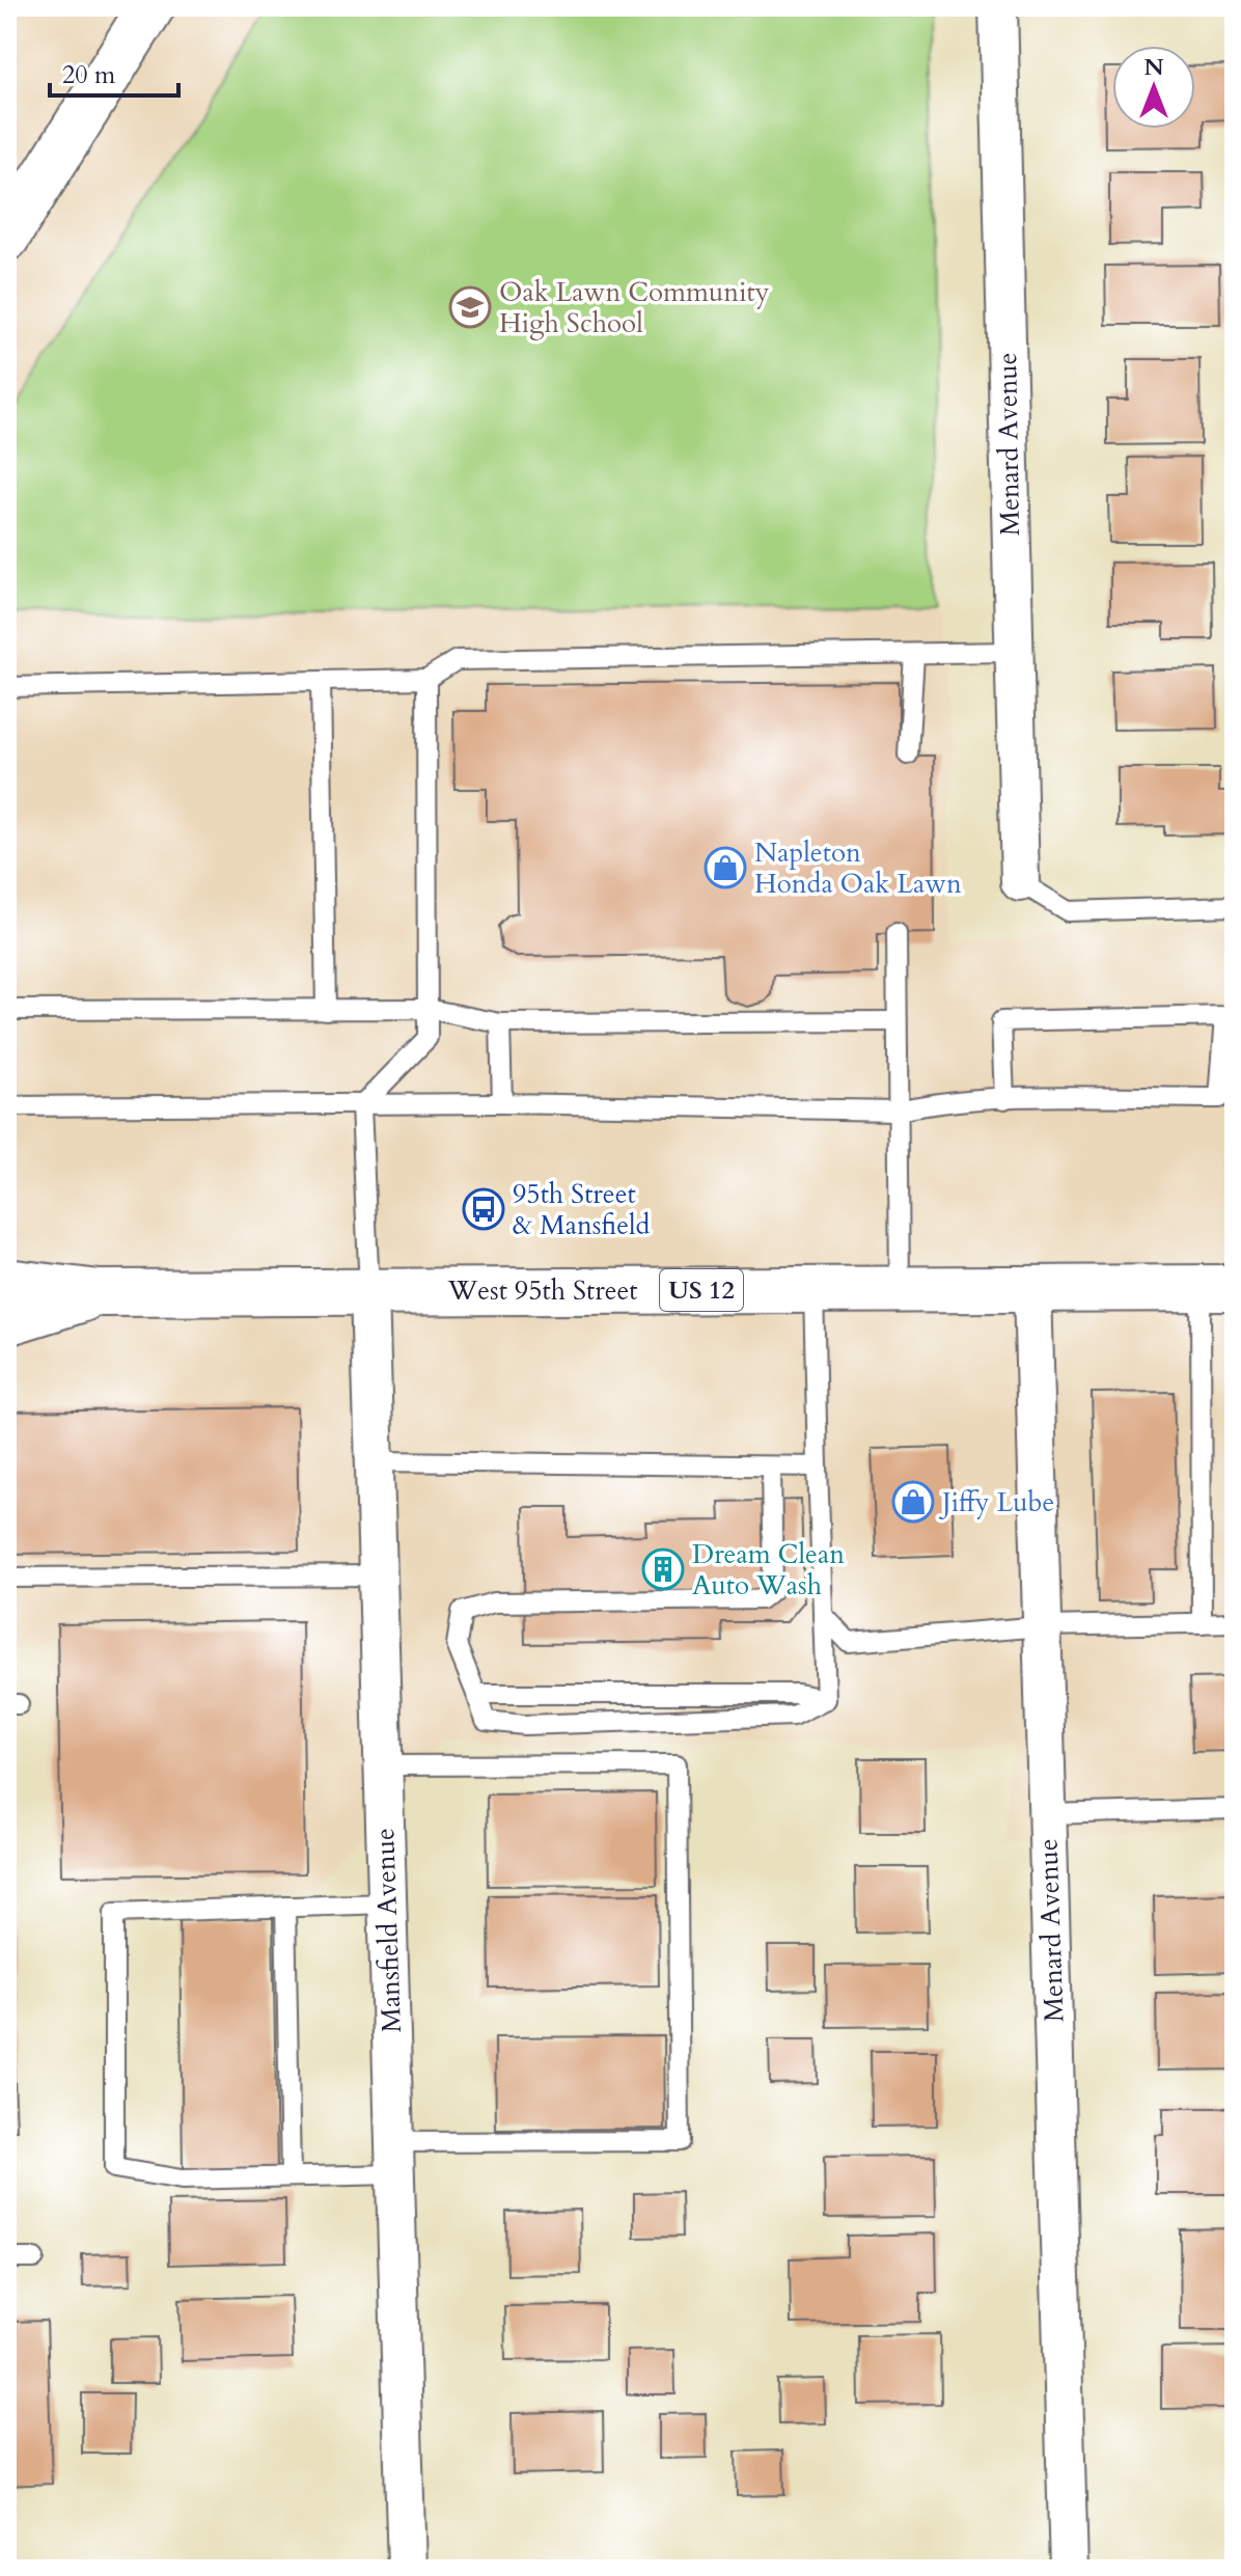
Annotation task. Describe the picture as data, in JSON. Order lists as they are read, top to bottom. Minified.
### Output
{"streets":{"main road":["West 95th Street","US 12"],"street":["Menard Avenue","Mansfield Avenue"]},"crossings":[["Menard Avenue","West 95th Street"],["West 95th Street","Mansfield Avenue"]],"places":{"school or university":["Oak Lawn Community High School"],"shop":["Napleton Honda Oak Lawn","Jiffy Lube"],"bus stop":["95th Street & Mansfield"],"building":["Dream Clean Auto Wash"]},"scale_bar":"20 m","north":"top"}
